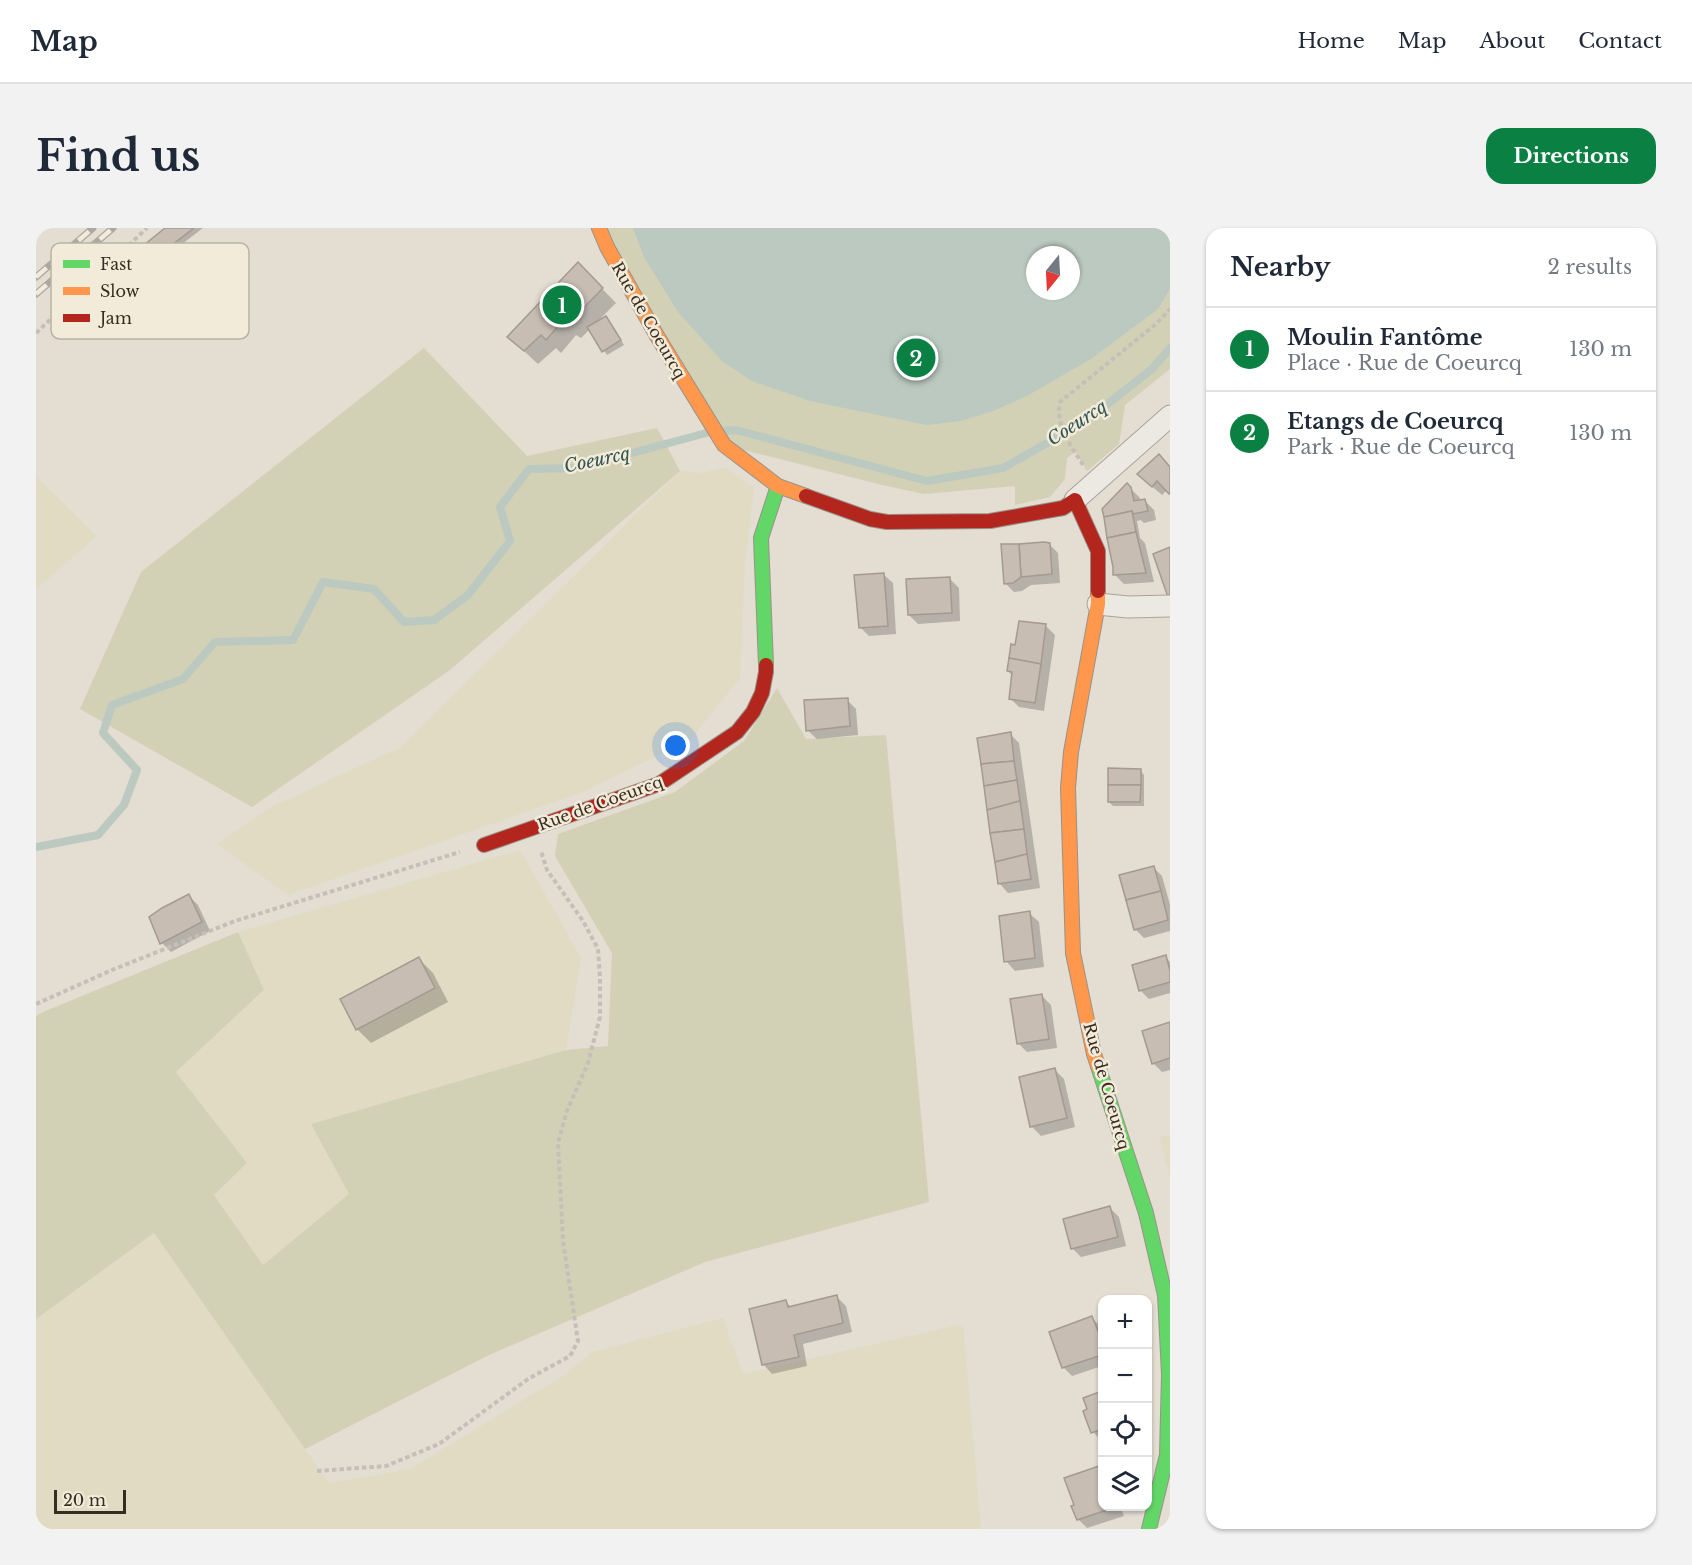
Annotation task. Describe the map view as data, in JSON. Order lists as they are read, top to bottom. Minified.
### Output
{"streets":{"street":["Rue de Coeurcq"]},"water":["Coeurcq"],"legend":["Fast","Slow","Jam"],"scale_bar":"20 m","north":"bottom","page":{"header":"Map","nav":["Home","Map","About","Contact"],"buttons":"Directions","title":"Find us","heading":["Nearby","2 results"],"pins":["1","2"],"list":[{"mark":"1","name":"Moulin Fantôme","note":"Place · Rue de Coeurcq","value":"130 m"},{"mark":"2","name":"Etangs de Coeurcq","note":"Park · Rue de Coeurcq","value":"130 m"}],"map_buttons":["+","−"],"scale":"20 m"}}
